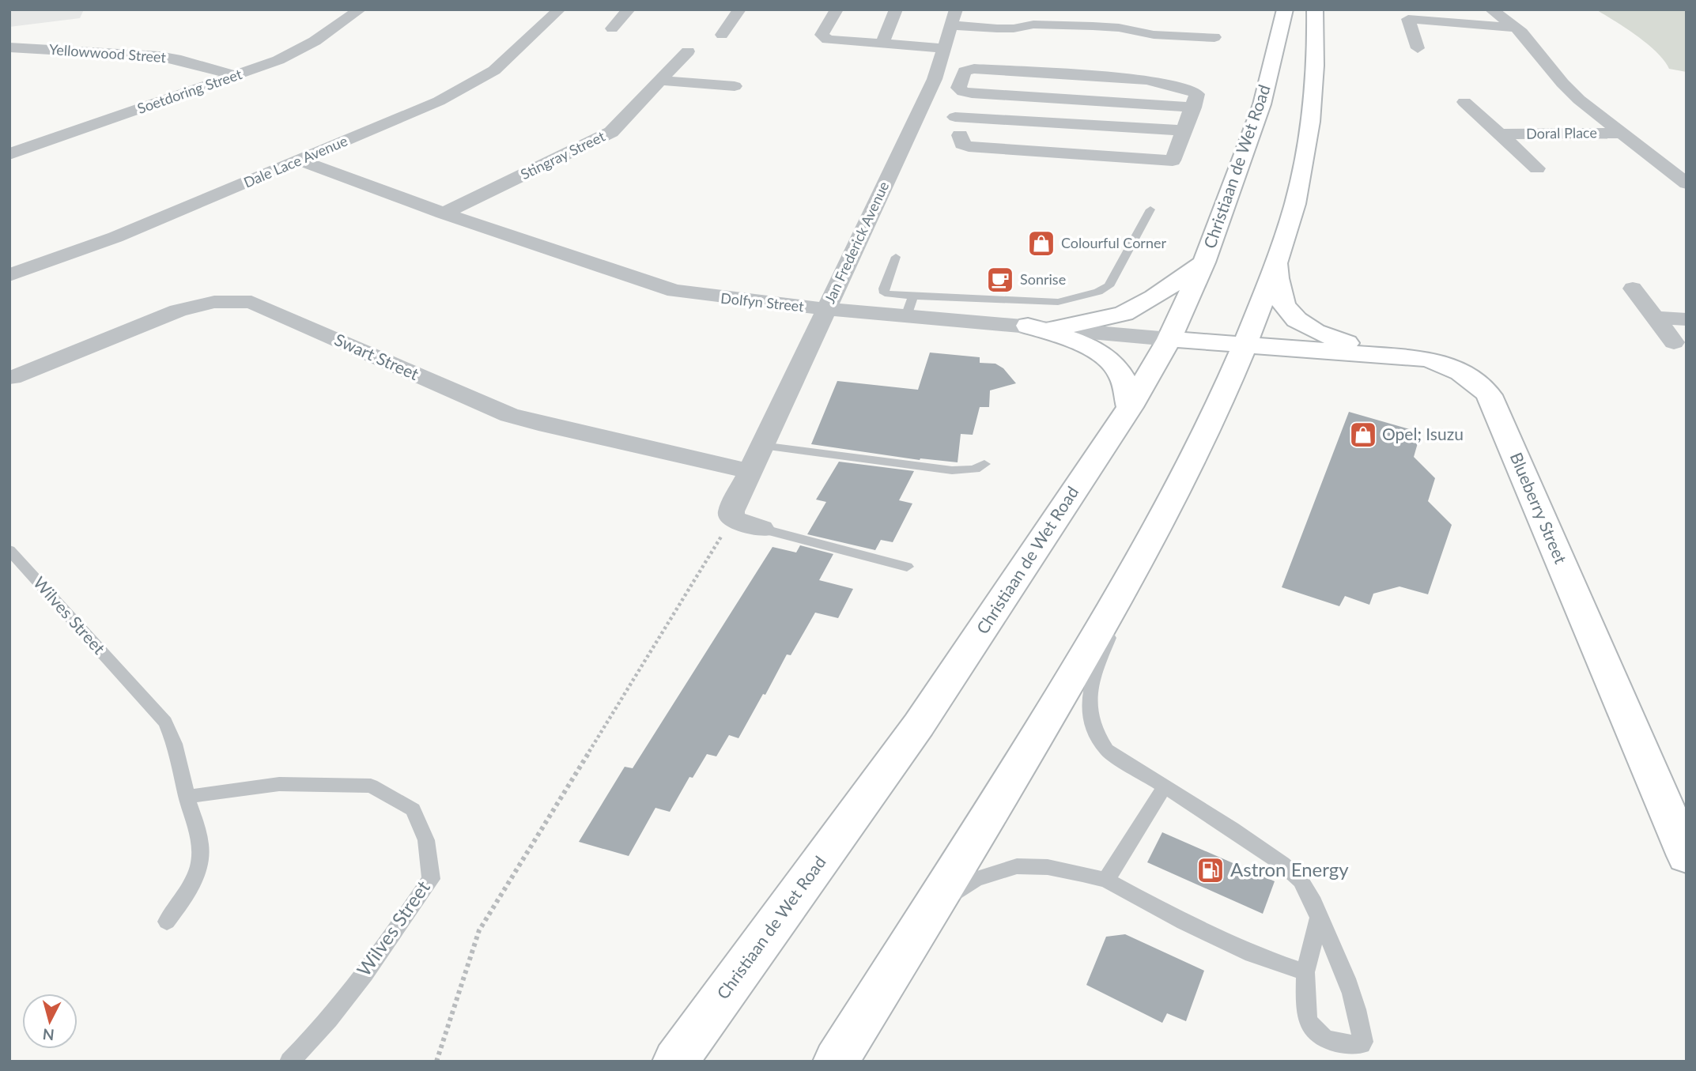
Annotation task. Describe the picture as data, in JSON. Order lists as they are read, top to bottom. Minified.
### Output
{"streets":{"main road":["Christiaan de Wet Road","Dolfyn Street","Blueberry Street"],"street":["Yellowwood Street","Soetdoring Street","Doral Place","Stingray Street","Dale Lace Avenue","Jan Frederick Avenue","Swart Street"],"lane":["Wilves Street"]},"crossings":[["Yellowwood Street","Soetdoring Street"],["Stingray Street","Dolfyn Street"],["Dale Lace Avenue","Dolfyn Street"],["Christiaan de Wet Road","Dolfyn Street"],["Jan Frederick Avenue","Dolfyn Street"],["Jan Frederick Avenue","Swart Street"],["Dolfyn Street","Blueberry Street"]],"places":{"shop":["Colourful Corner","Opel; Isuzu"],"cafe":["Sonrise"],"fuel station":["Astron Energy"]},"north":"bottom"}
